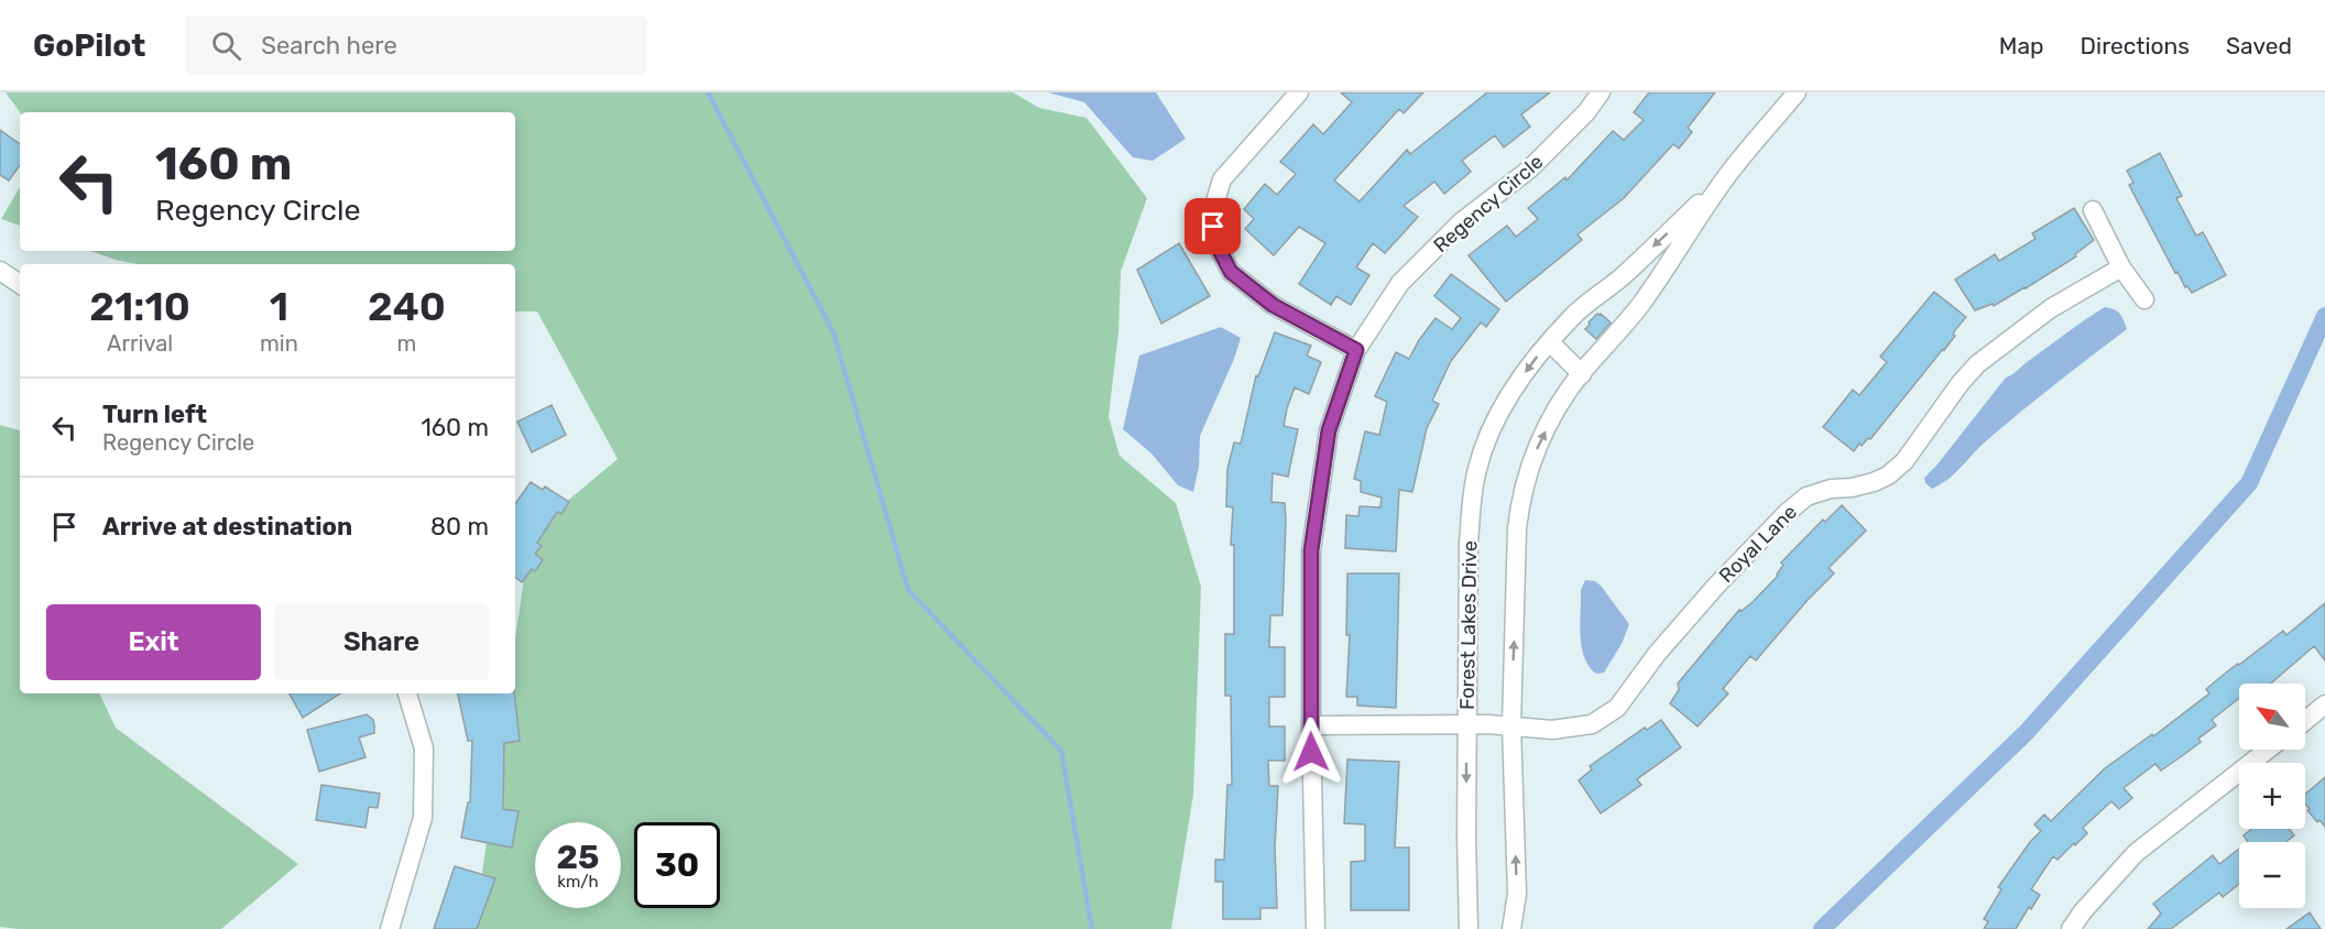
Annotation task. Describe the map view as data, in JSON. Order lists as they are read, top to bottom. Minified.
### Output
{"streets":{"street":["Regency Circle","Royal Lane","Forest Lakes Drive"]},"crossings":[["Regency Circle","Royal Lane"],["Royal Lane","Forest Lakes Drive"]],"north":"top left","page":{"header":"GoPilot","search":"Search here","nav":["Map","Directions","Saved"],"turn":["160 m","Regency Circle"],"eta":["21:10","Arrival","1","min","240","m"],"list":[{"name":"Turn left","note":"Regency Circle","value":"160 m"},{"name":"Arrive at destination","value":"80 m"}],"buttons":["Exit","Share"],"map_buttons":["+","−"],"speed":"25 km/h","limit":"30"}}
